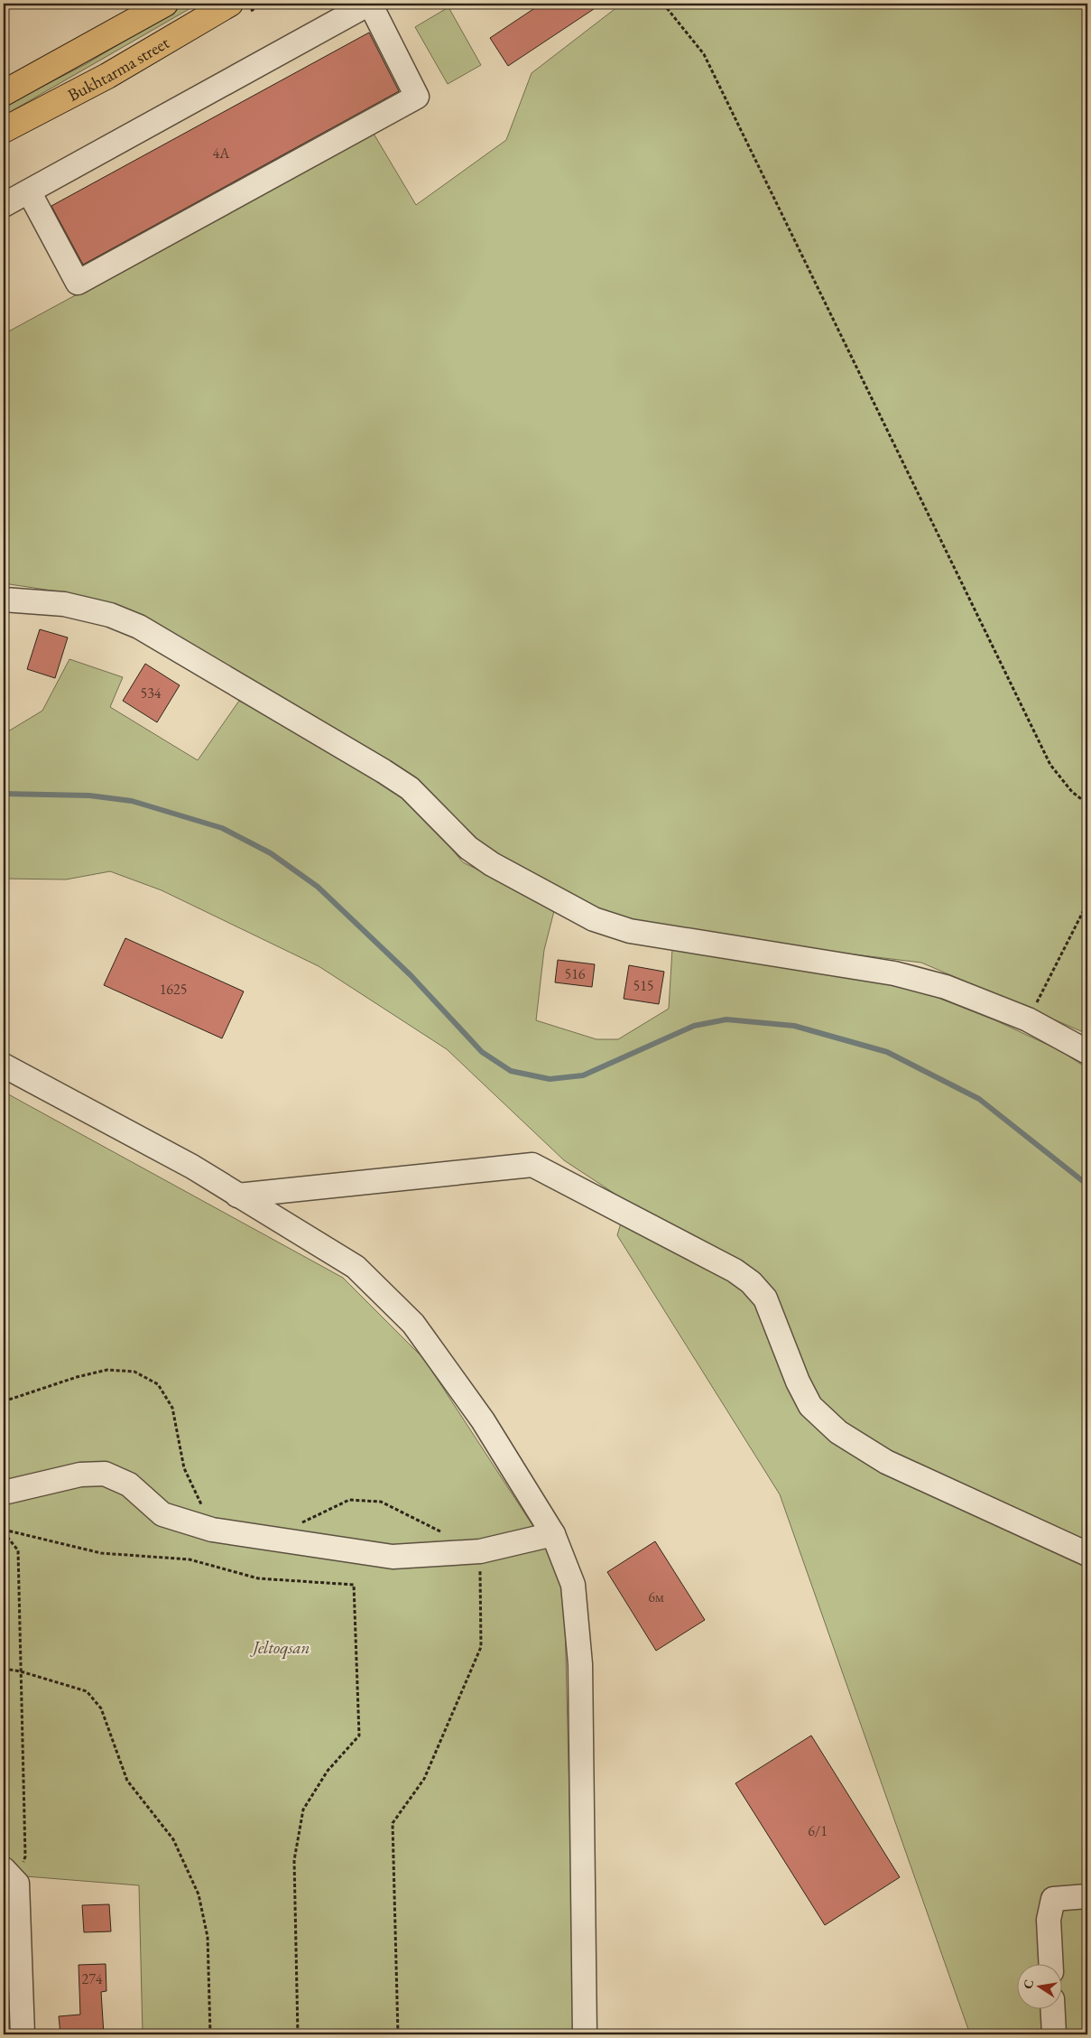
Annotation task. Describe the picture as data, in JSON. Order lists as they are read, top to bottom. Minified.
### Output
{"streets":{"main road":["Bukhtarma street"]},"parks":["Jeltoqsan"],"house_numbers":["4А","534","516","515","1625","6м","6/1","274"],"north":"left"}
